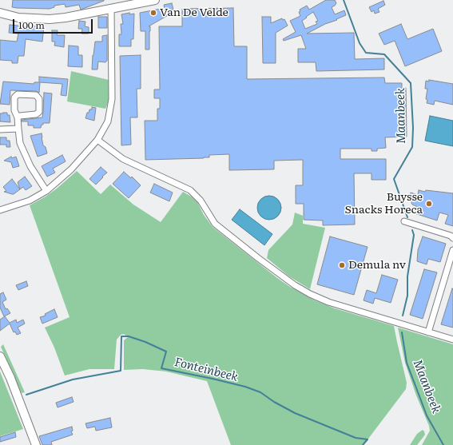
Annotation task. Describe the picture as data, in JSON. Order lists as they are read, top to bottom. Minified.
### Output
{"water":["Maanbeek","Fonteinbeek"],"places":["Van De Velde","Buysse Snacks Horeca","Demula nv"],"scale_bar":"100 m"}
